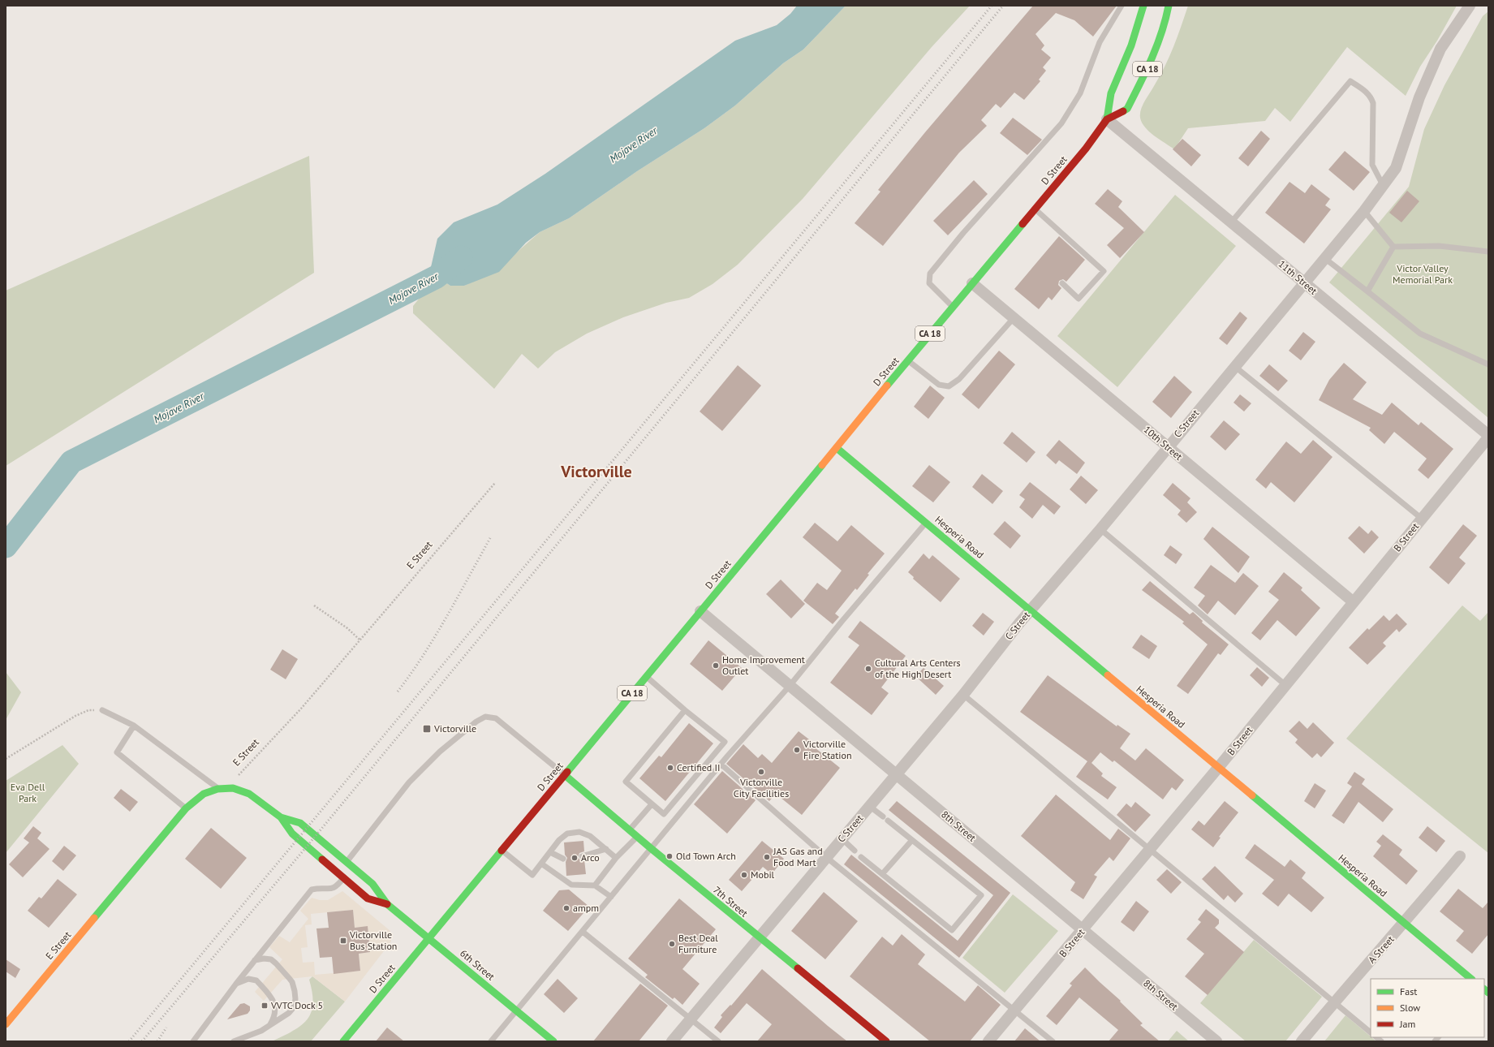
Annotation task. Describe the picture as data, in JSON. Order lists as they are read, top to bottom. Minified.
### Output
{"streets":{"main road":["CA 18","D Street","Hesperia Road","E Street","7th Street","6th Street"],"street":["11th Street","C Street","10th Street","B Street","8th Street","A Street"]},"crossings":[["D Street","11th Street"],["D Street","10th Street"],["D Street","Hesperia Road"],["D Street","8th Street"],["D Street","7th Street"],["D Street","6th Street"],["11th Street","C Street"],["11th Street","B Street"],["C Street","10th Street"],["C Street","Hesperia Road"],["C Street","8th Street"],["C Street","7th Street"],["10th Street","B Street"],["Hesperia Road","B Street"],["Hesperia Road","A Street"],["B Street","8th Street"],["E Street","6th Street"]],"districts":["Victorville"],"water":["Mojave River"],"parks":["Victor Valley Memorial Park","Eva Dell Park"],"places":{"other":["Home Improvement Outlet","Cultural Arts Centers of the High Desert","Victorville Fire Station","Certified II","Victorville City Facilities","Old Town Arch","JAS Gas and Food Mart","Arco","Mobil","ampm","Best Deal Furniture"],"transit":["Victorville","Victorville Bus Station","VVTC Dock 5"]},"legend":["Fast","Slow","Jam"]}
